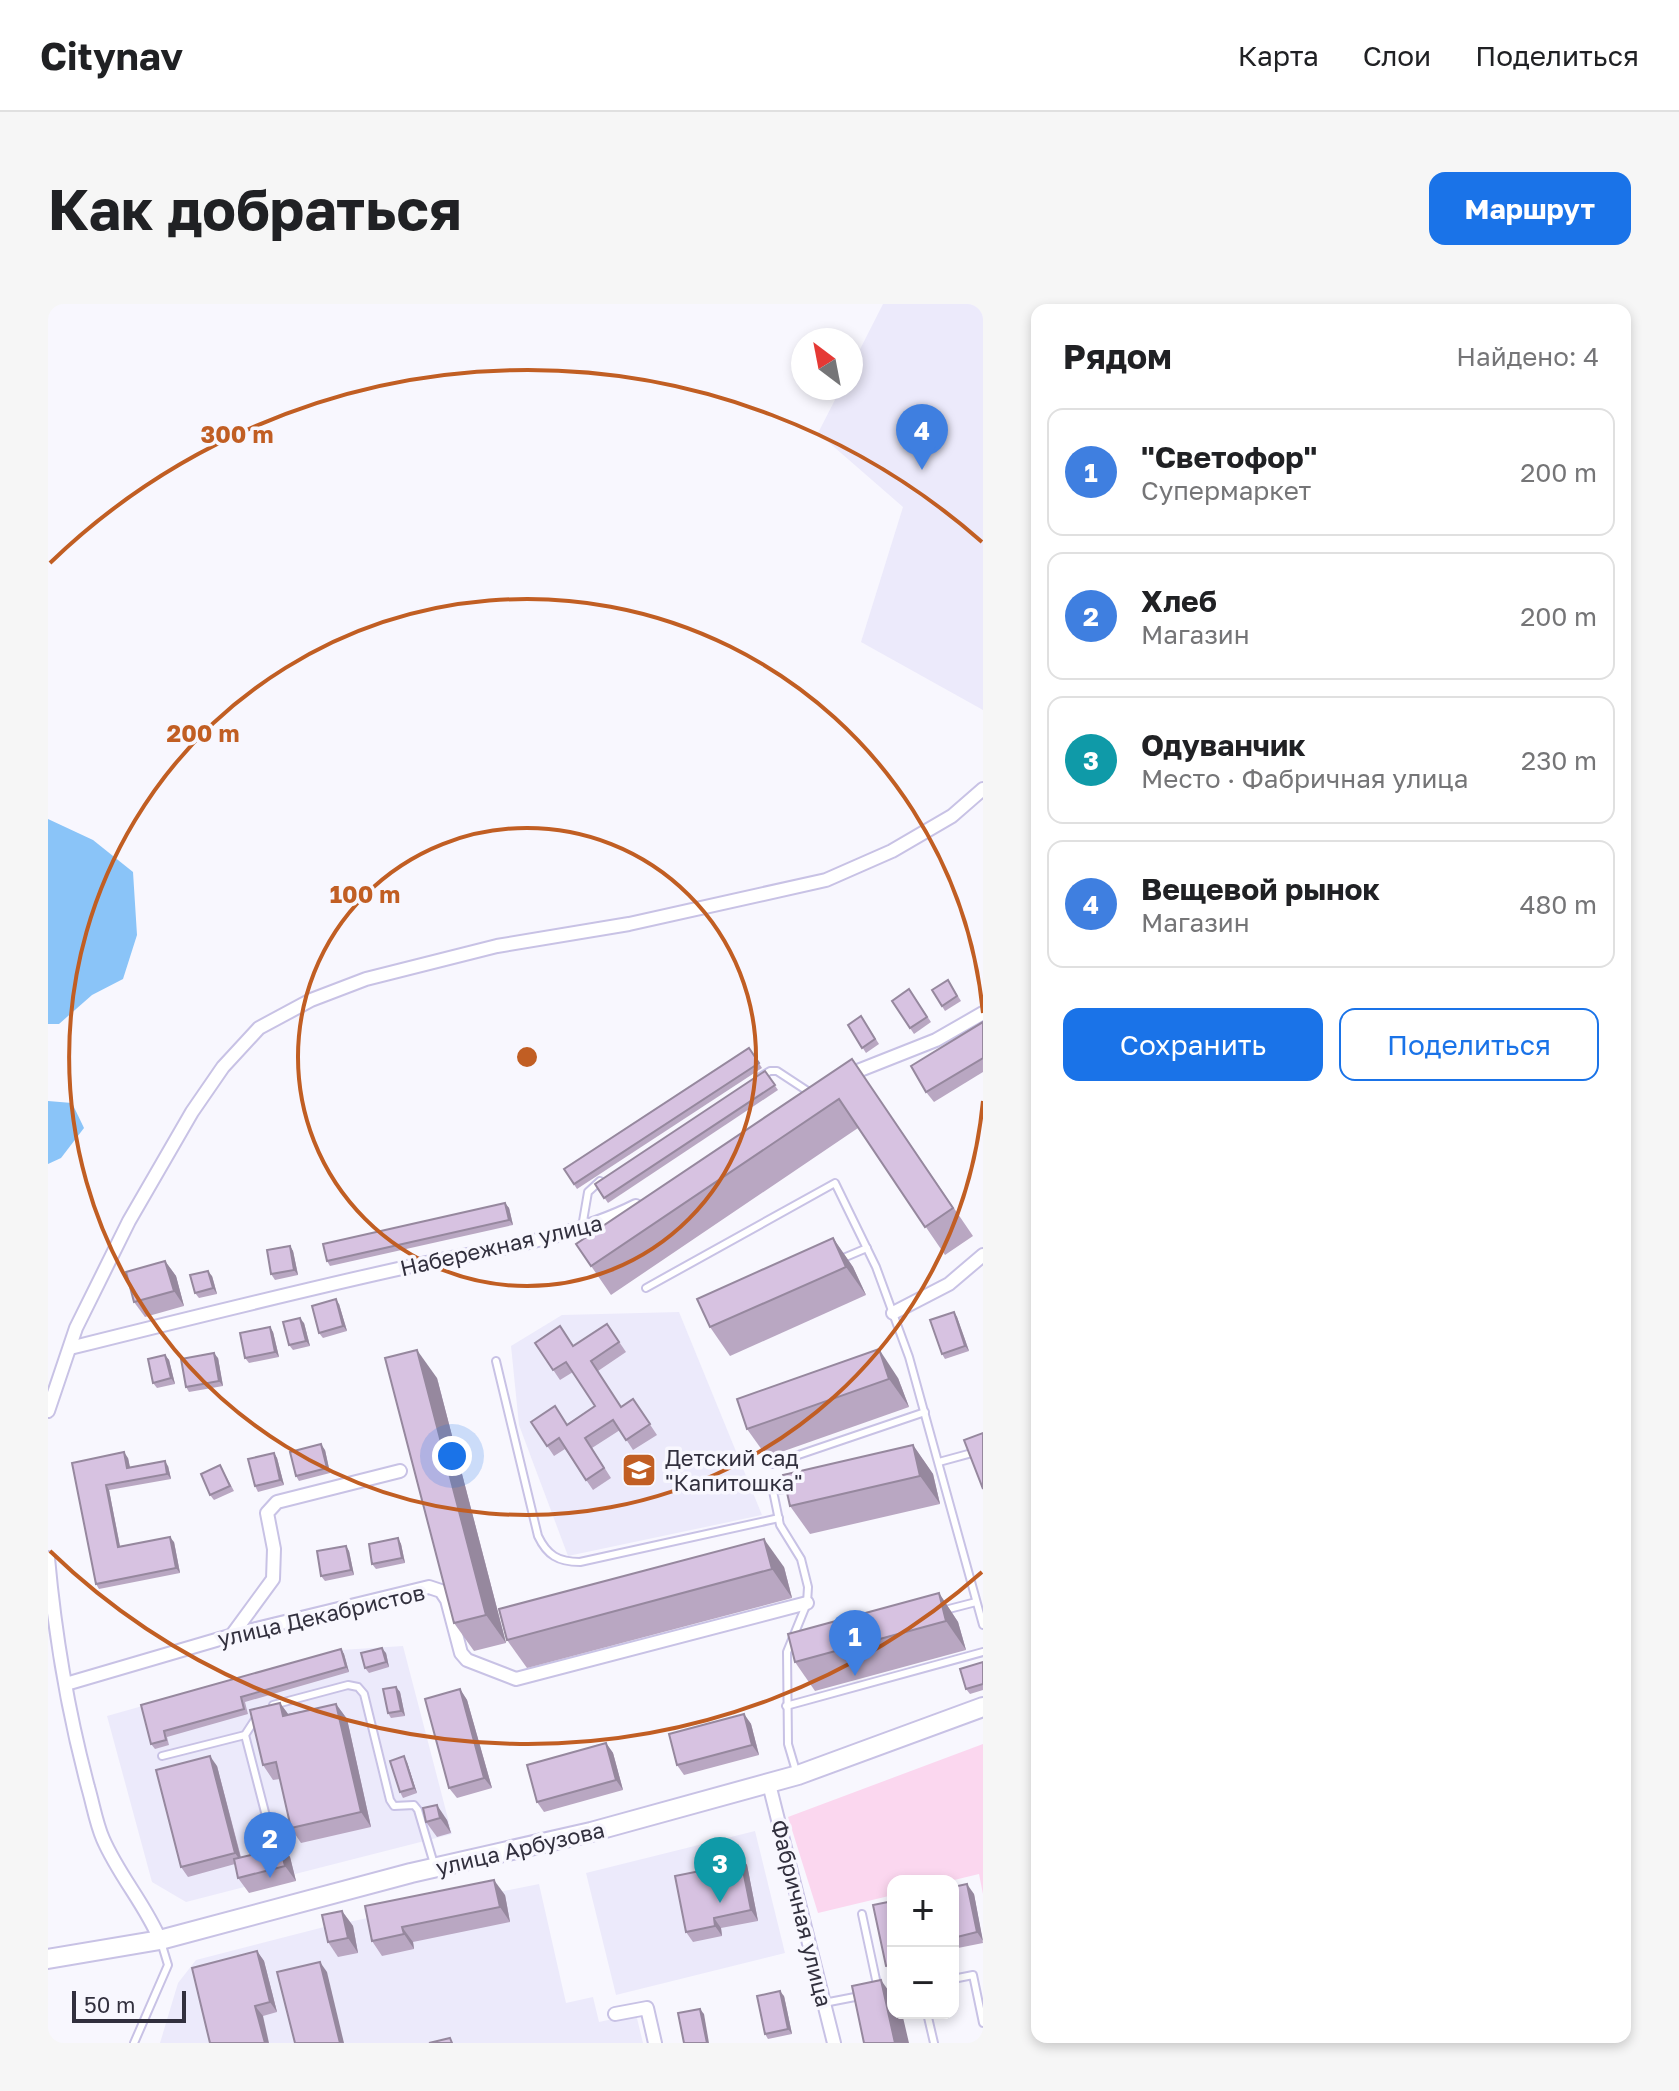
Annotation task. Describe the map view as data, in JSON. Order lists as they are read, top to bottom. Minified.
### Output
{"streets":{"street":["Набережная улица","улица Декабристов","улица Арбузова","Фабричная улица"]},"crossings":[["улица Арбузова","Фабричная улица"]],"places":{"school or university":["Детский сад \"Капитошка\""]},"scale_bar":"50 m","north":"top left","page":{"header":"Citynav","nav":["Карта","Слои","Поделиться"],"buttons":["Маршрут",["Сохранить","Поделиться"]],"title":"Как добраться","heading":["Рядом","Найдено: 4"],"pins":["4","1","2","3"],"list":[{"mark":"1","name":"\"Светофор\"","note":"Супермаркет","value":"200 m"},{"mark":"2","name":"Хлеб","note":"Магазин","value":"200 m"},{"mark":"3","name":"Одуванчик","note":"Место · Фабричная улица","value":"230 m"},{"mark":"4","name":"Вещевой рынок","note":"Магазин","value":"480 m"}],"map_buttons":["+","−"],"scale":"50 m"},"rings":["300 m","200 m","100 m"]}
